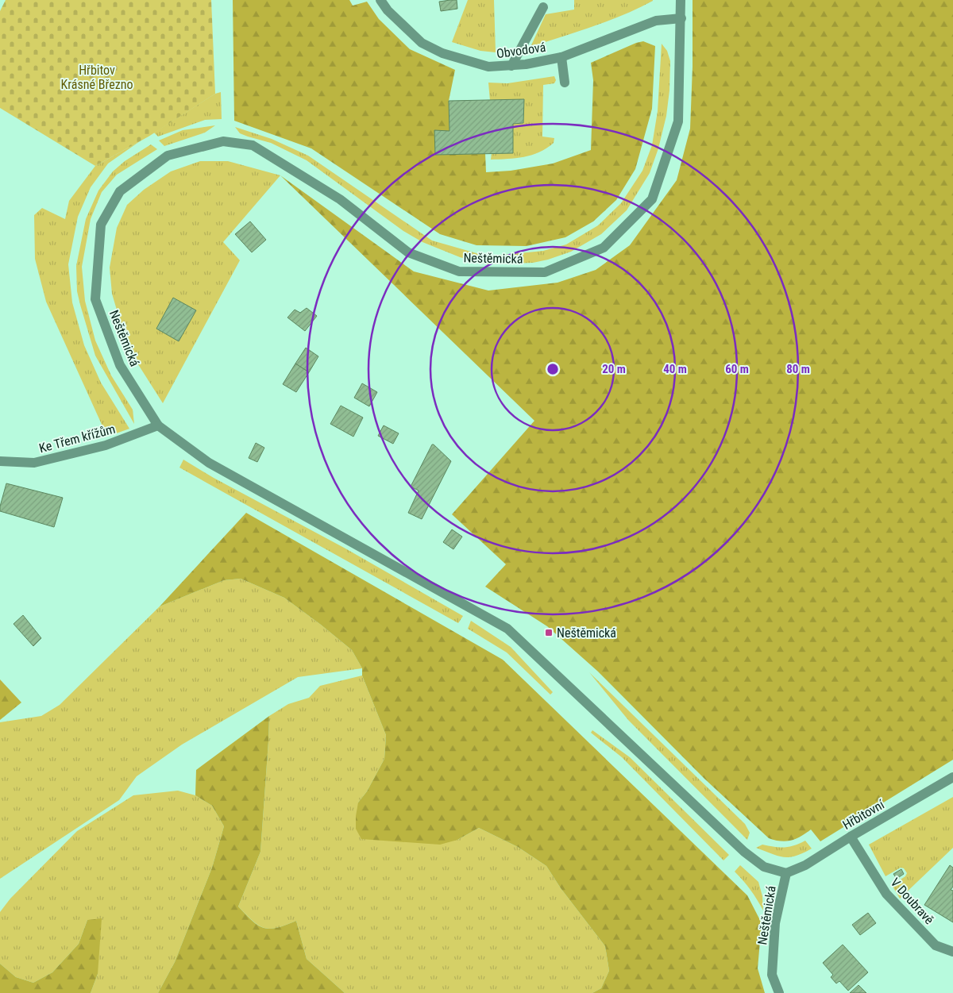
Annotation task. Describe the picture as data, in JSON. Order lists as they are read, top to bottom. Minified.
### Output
{"streets":{"street":["Obvodová","Neštěmická","Ke Třem křížům","Hřbitovní","V Doubravě"]},"crossings":[["Obvodová","Neštěmická"],["Neštěmická","Ke Třem křížům"],["Neštěmická","Hřbitovní"],["Hřbitovní","V Doubravě"]],"parks":["Hřbitov Krásné Březno"],"places":{"transit":["Neštěmická"]},"rings":["20 m","40 m","60 m","80 m"]}
